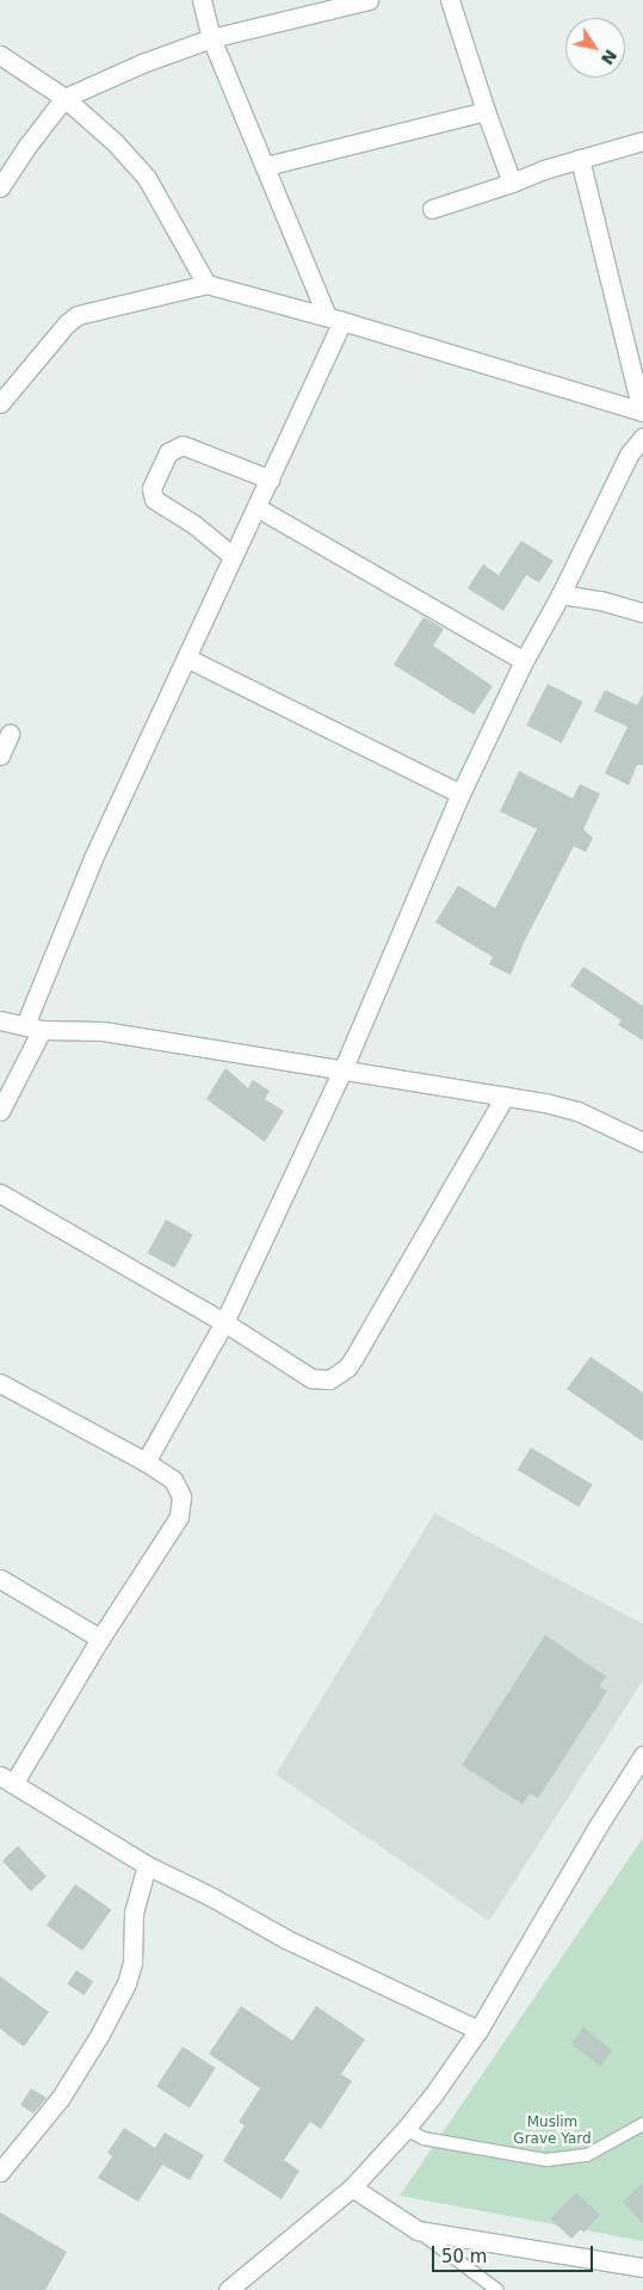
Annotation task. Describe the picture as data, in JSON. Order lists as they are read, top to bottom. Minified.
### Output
{"parks":["Muslim Grave Yard"],"scale_bar":"50 m","north":"bottom right"}
